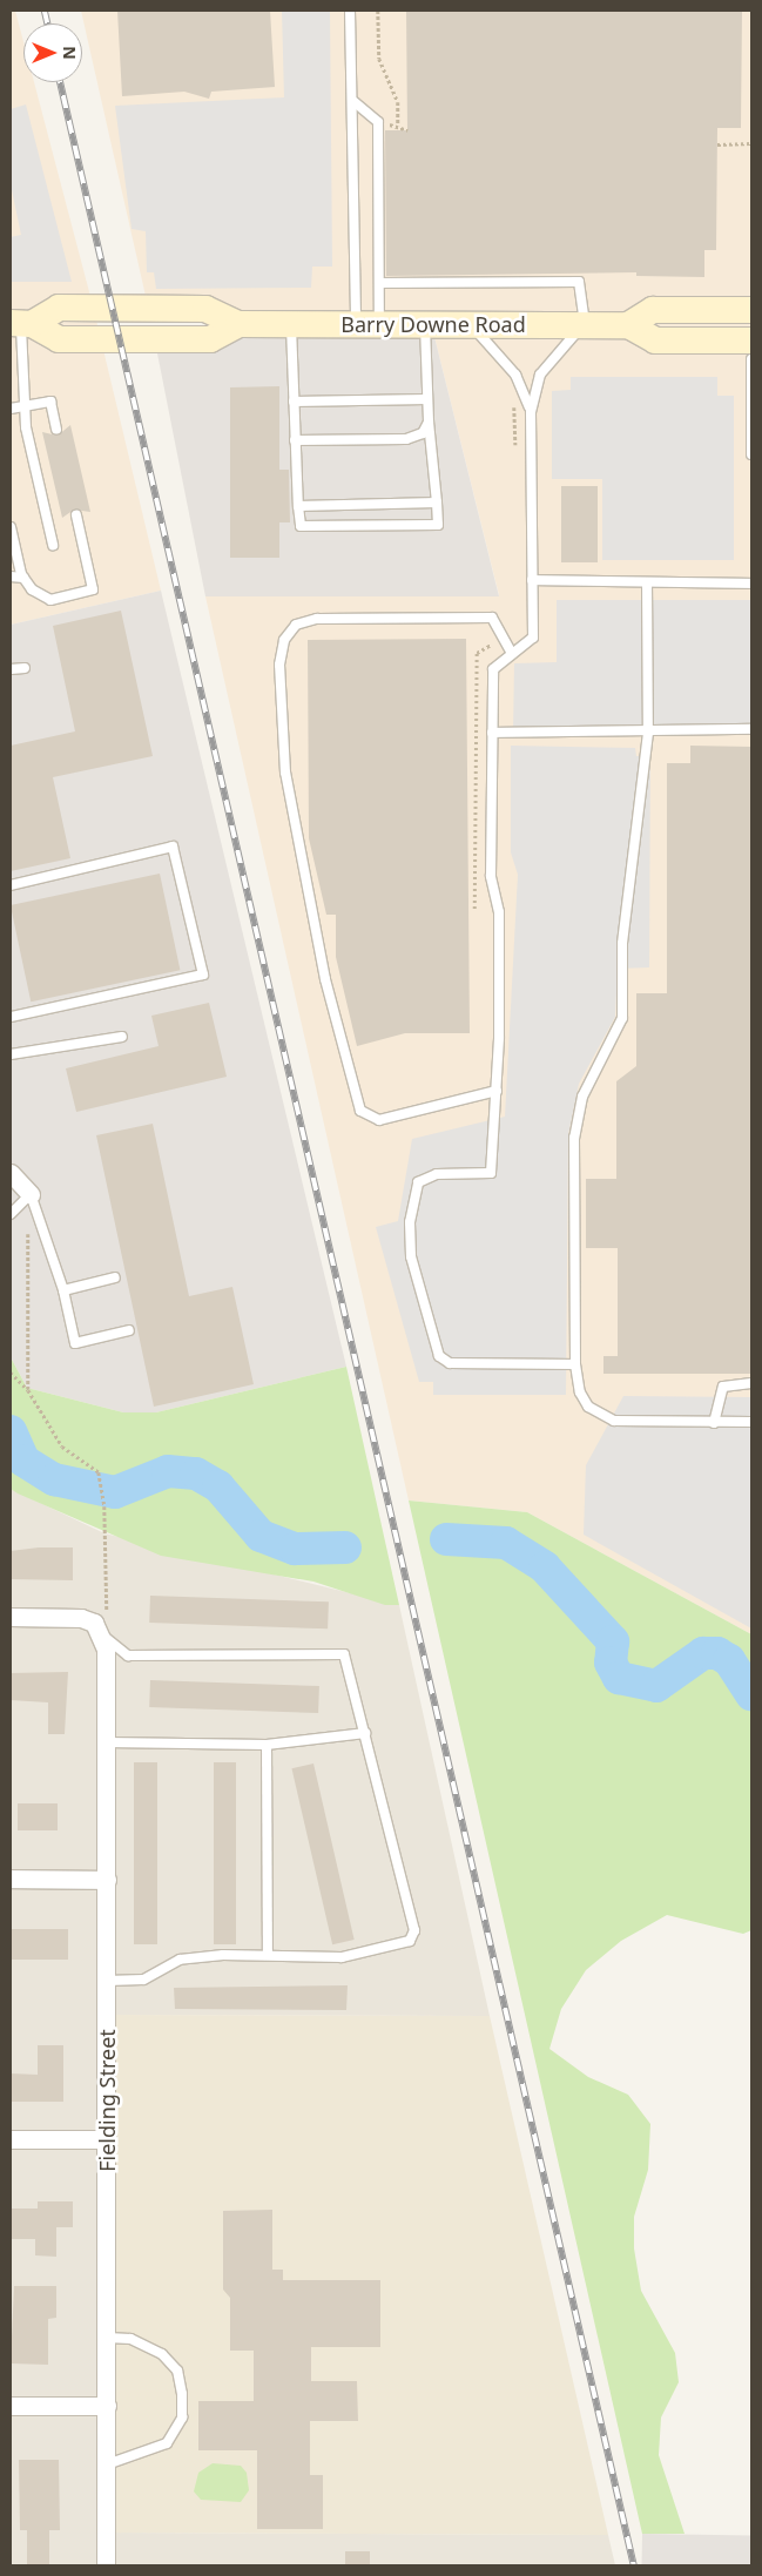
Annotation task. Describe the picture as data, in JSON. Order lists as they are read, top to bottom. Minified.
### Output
{"streets":{"main road":["Barry Downe Road"],"street":["Fielding Street"]},"north":"right"}
